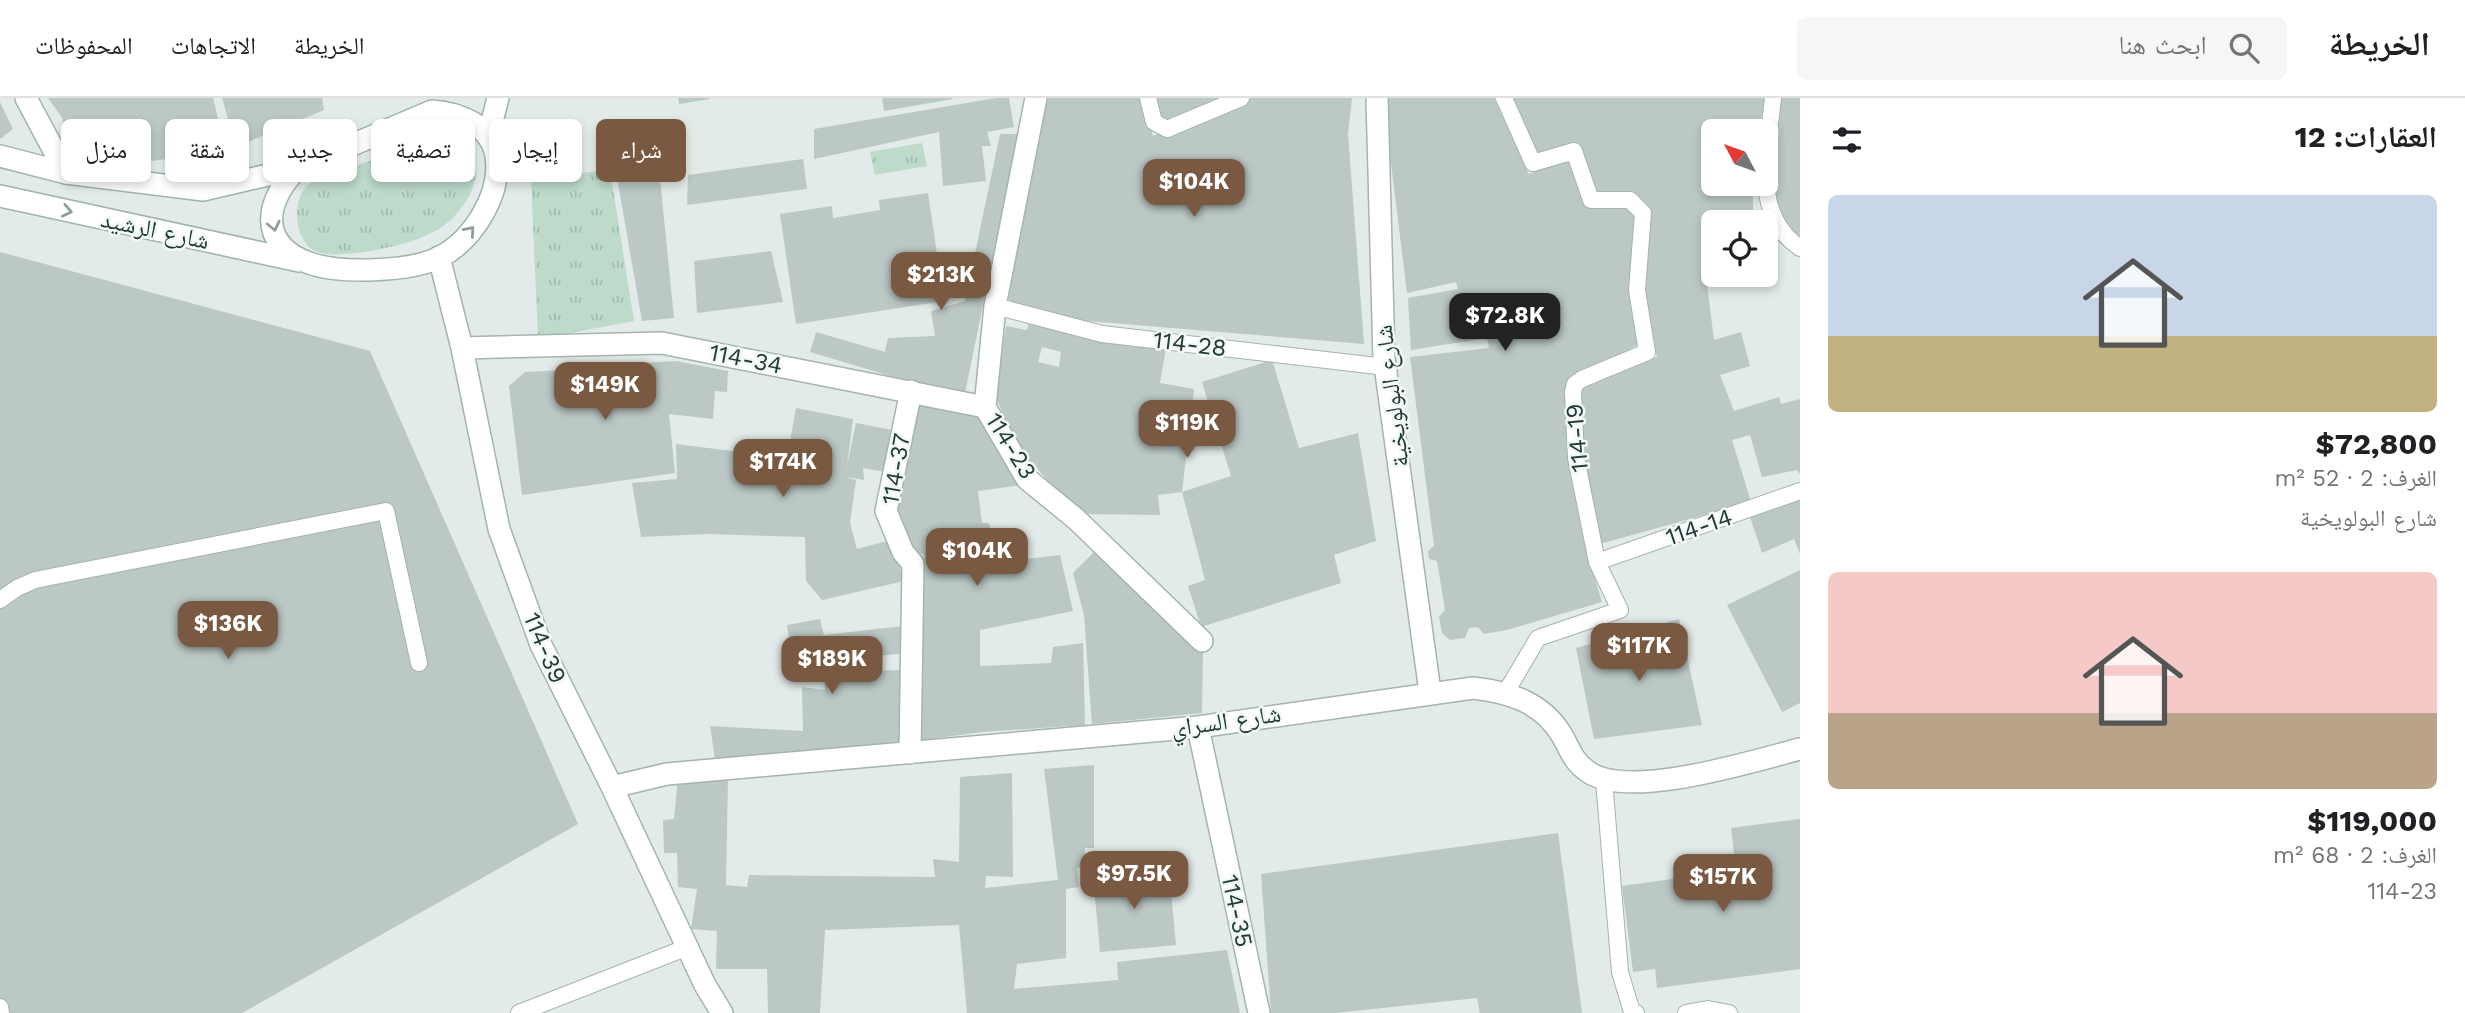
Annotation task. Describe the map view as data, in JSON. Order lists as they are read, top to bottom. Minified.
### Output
{"streets":{"street":["شارع الرشيد","114-34","شارع البولويخية","114-23","114-37","114-39","شارع السراي","114-35"],"lane":["114-28","114-19","114-14"]},"crossings":[["114-28","شارع البولويخية"],["114-28","114-23"],["114-34","114-23"],["114-34","114-37"],["114-34","114-39"],["شارع البولويخية","شارع السراي"],["114-19","114-14"],["114-19","شارع السراي"],["114-37","شارع السراي"],["114-39","شارع السراي"],["شارع السراي","114-35"]],"north":"top left","page":{"header":"الخريطة","search":"ابحث هنا","nav":["الخريطة","الاتجاهات","المحفوظات"],"heading":"العقارات: 12","chip":["شراء","إيجار","تصفية","جديد","شقة","منزل"],"price":["$104K","$213K","$72.8K","$149K","$119K","$174K","$104K","$136K","$117K","$189K","$97.5K","$157K"],"list":[{"name":"$72,800","note":"الغرف: 2 · 52 m² · شارع البولويخية"},{"name":"$119,000","note":"الغرف: 2 · 68 m² · 114-23"}]}}
